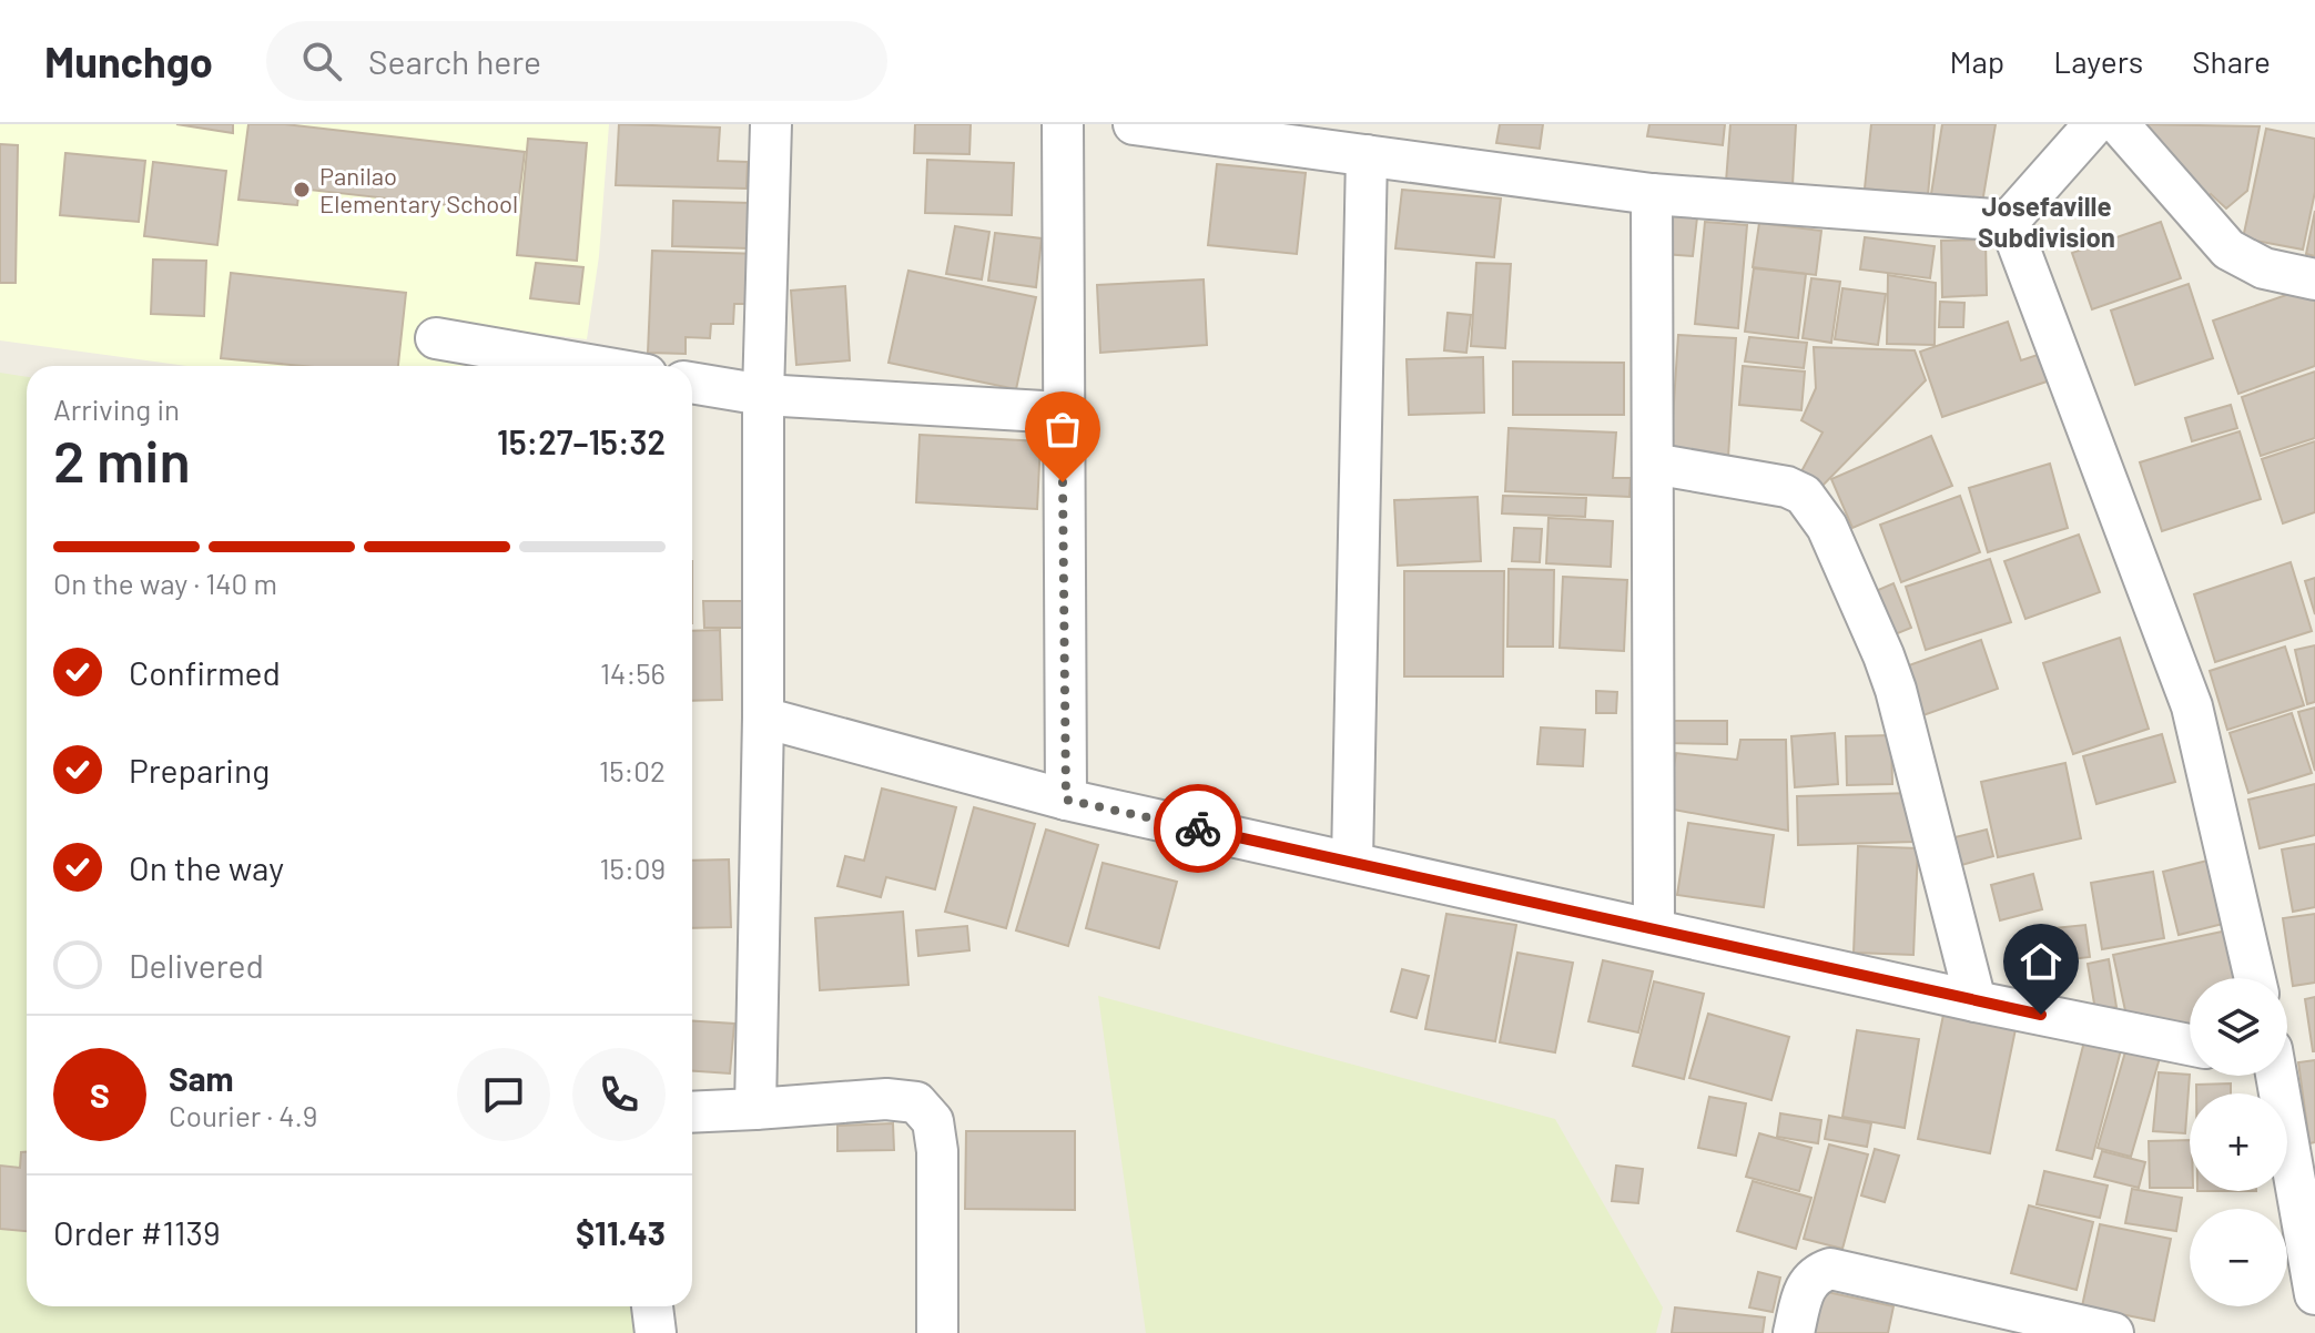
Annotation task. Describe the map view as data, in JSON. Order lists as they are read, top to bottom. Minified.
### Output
{"districts":["Josefaville Subdivision"],"places":["Panilao Elementary School"],"page":{"header":"Munchgo","search":"Search here","nav":["Map","Layers","Share"],"heading":["2 min","Arriving in","15:27–15:32"],"panel":["Sam","Courier · 4.9","Order #1139","$11.43"],"bar":"On the way · 140 m","list":[["Confirmed","14:56"],["Preparing","15:02"],["On the way","15:09"],"Delivered"],"map_buttons":["+","−"],"round":"S"}}
